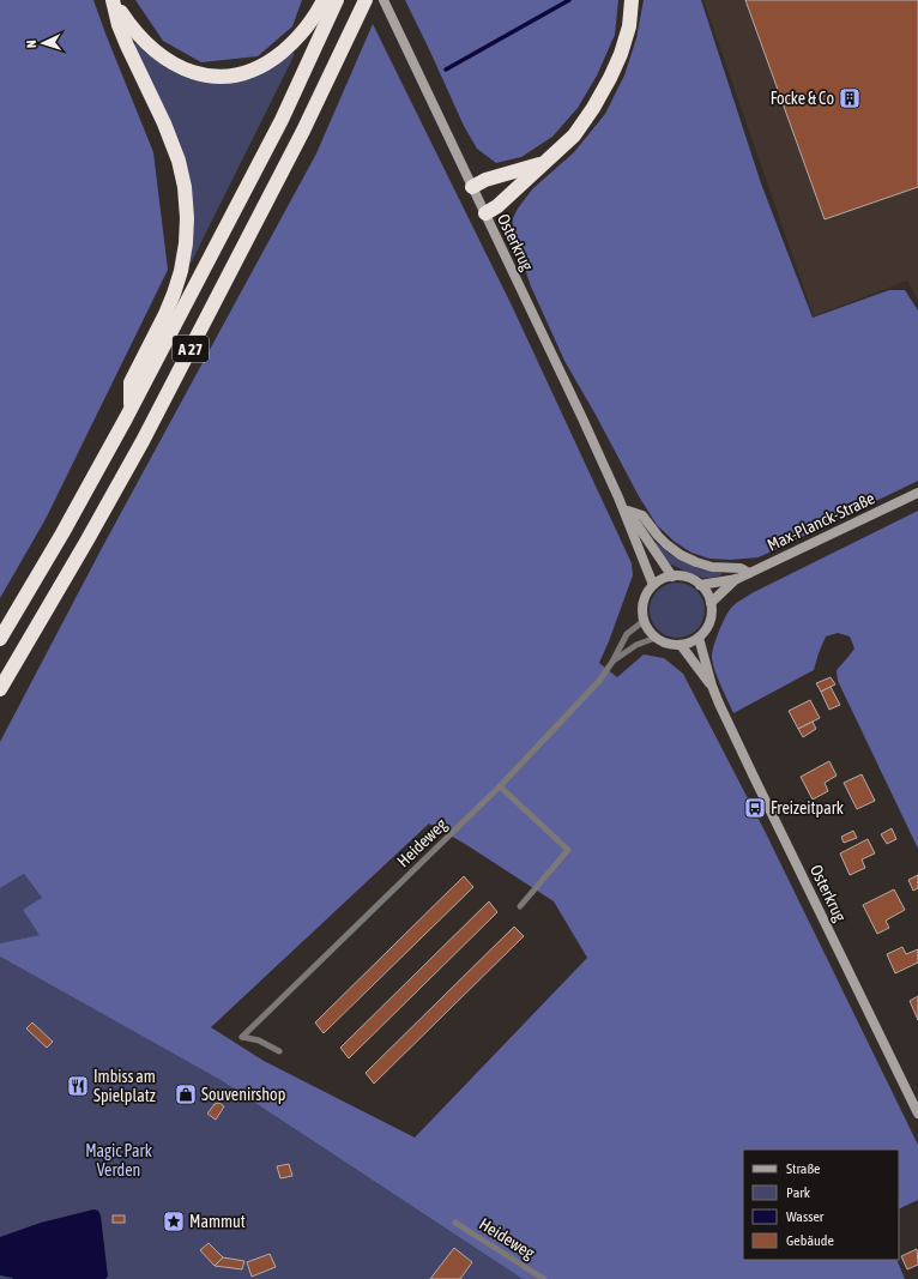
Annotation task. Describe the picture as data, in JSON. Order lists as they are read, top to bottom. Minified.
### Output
{"streets":{"highway":["A 27"],"main road":["Osterkrug","Max-Planck-Straße"],"lane":["Heideweg"]},"crossings":[["Osterkrug","Max-Planck-Straße"],["Osterkrug","Heideweg"],["Max-Planck-Straße","Heideweg"]],"parks":["Magic Park Verden"],"places":{"building":["Focke & Co"],"bus stop":["Freizeitpark"],"restaurant":["Imbiss am Spielplatz"],"shop":["Souvenirshop"],"place":["Mammut"]},"legend":["Straße","Park","Wasser","Gebäude"],"north":"left"}
